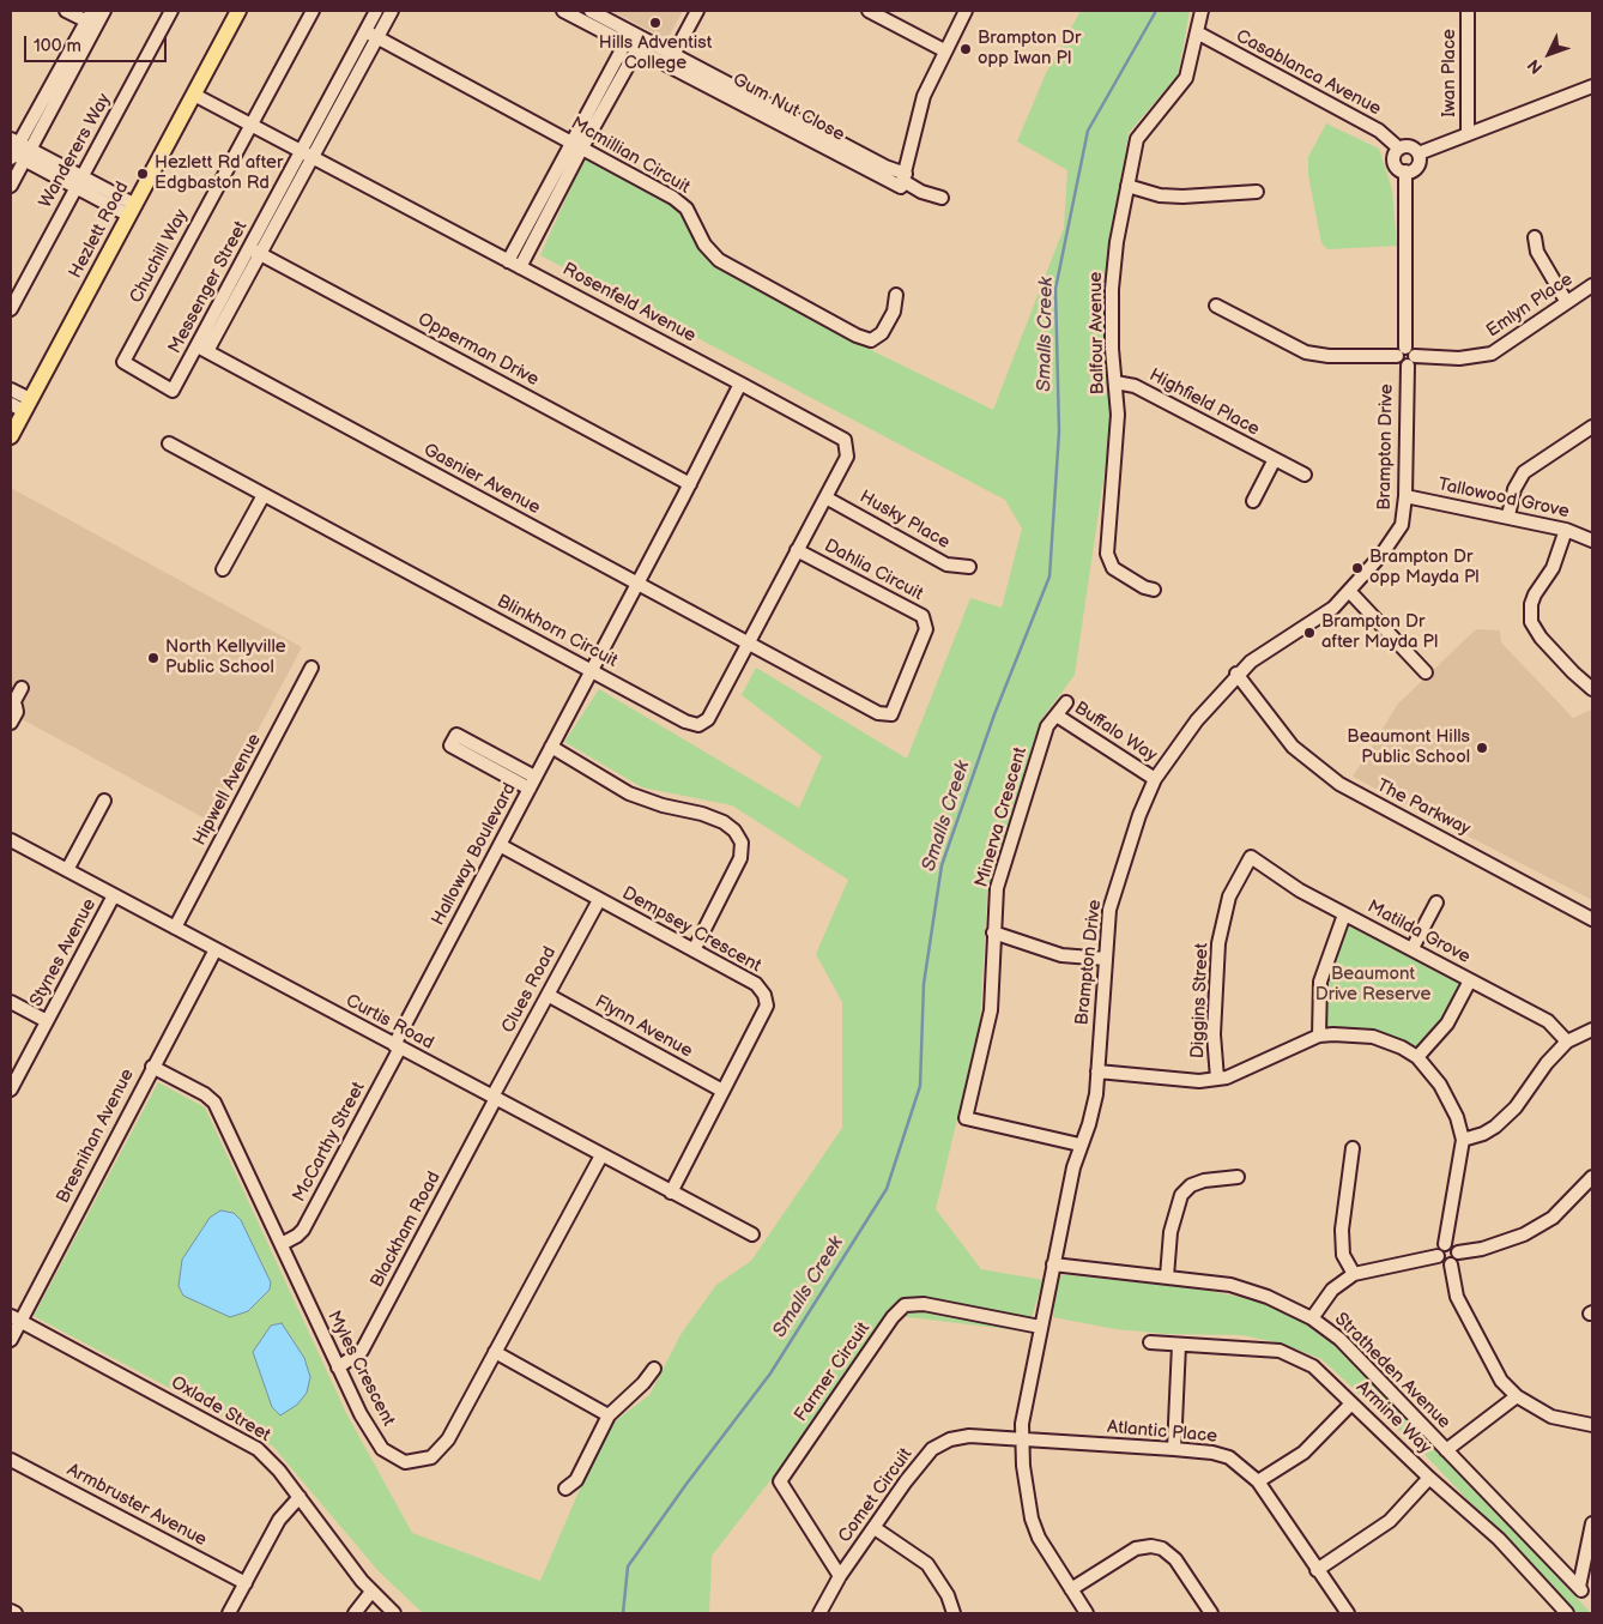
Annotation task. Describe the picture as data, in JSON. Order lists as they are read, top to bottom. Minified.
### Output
{"streets":{"main road":["Hezlett Road"],"street":["Casablanca Avenue","Iwan Place","Gum Nut Close","Wanderers Way","Mcmillian Circuit","Chuchill Way","Messenger Street","Rosenfeld Avenue","Emlyn Place","Balfour Avenue","Opperman Drive","Highfield Place","Brampton Drive","Gasnier Avenue","Tallowood Grove","Husky Place","Dahlia Circuit","Blinkhorn Circuit","Buffalo Way","Hipwell Avenue","The Parkway","Minerva Crescent","Halloway Boulevard","Dempsey Crescent","Matilda Grove","Stynes Avenue","Clues Road","Diggins Street","Curtis Road","Flynn Avenue","Bresnihan Avenue","McCarthy Street","Blackham Road","Myles Crescent","Stratheden Avenue","Farmer Circuit","Oxlade Street","Armine Way","Atlantic Place","Comet Circuit","Armbruster Avenue"]},"crossings":[["Casablanca Avenue","Balfour Avenue"],["Casablanca Avenue","Brampton Drive"],["Mcmillian Circuit","Messenger Street"],["Hezlett Road","Rosenfeld Avenue"],["Chuchill Way","Messenger Street"],["Chuchill Way","Rosenfeld Avenue"],["Messenger Street","Rosenfeld Avenue"],["Messenger Street","Opperman Drive"],["Messenger Street","Gasnier Avenue"],["Rosenfeld Avenue","Husky Place"],["Rosenfeld Avenue","Blinkhorn Circuit"],["Emlyn Place","Brampton Drive"],["Balfour Avenue","Highfield Place"],["Brampton Drive","Tallowood Grove"],["Brampton Drive","Buffalo Way"],["Brampton Drive","The Parkway"],["Brampton Drive","Minerva Crescent"],["Brampton Drive","Stratheden Avenue"],["Brampton Drive","Farmer Circuit"],["Brampton Drive","Atlantic Place"],["Brampton Drive","Comet Circuit"],["Gasnier Avenue","Dahlia Circuit"],["Gasnier Avenue","Blinkhorn Circuit"],["Gasnier Avenue","Halloway Boulevard"],["Husky Place","Blinkhorn Circuit"],["Dahlia Circuit","Blinkhorn Circuit"],["Blinkhorn Circuit","Halloway Boulevard"],["Buffalo Way","Minerva Crescent"],["Hipwell Avenue","Curtis Road"],["Halloway Boulevard","Dempsey Crescent"],["Halloway Boulevard","Curtis Road"],["Halloway Boulevard","McCarthy Street"],["Dempsey Crescent","Clues Road"],["Dempsey Crescent","Curtis Road"],["Dempsey Crescent","Flynn Avenue"],["Matilda Grove","Diggins Street"],["Stynes Avenue","Curtis Road"],["Clues Road","Curtis Road"],["Clues Road","Flynn Avenue"],["Clues Road","Blackham Road"],["Curtis Road","Bresnihan Avenue"],["Curtis Road","McCarthy Street"],["Curtis Road","Blackham Road"],["Curtis Road","Myles Crescent"],["Bresnihan Avenue","Myles Crescent"],["Bresnihan Avenue","Oxlade Street"],["McCarthy Street","Myles Crescent"],["Blackham Road","Myles Crescent"],["Farmer Circuit","Comet Circuit"],["Atlantic Place","Comet Circuit"]],"water":["Smalls Creek"],"parks":["Beaumont Drive Reserve"],"places":["Hills Adventist College","Brampton Dr opp Iwan Pl","Hezlett Rd after Edgbaston Rd","Brampton Dr opp Mayda Pl","Brampton Dr after Mayda Pl","North Kellyville Public School","Beaumont Hills Public School"],"scale_bar":"100 m","north":"bottom left"}
